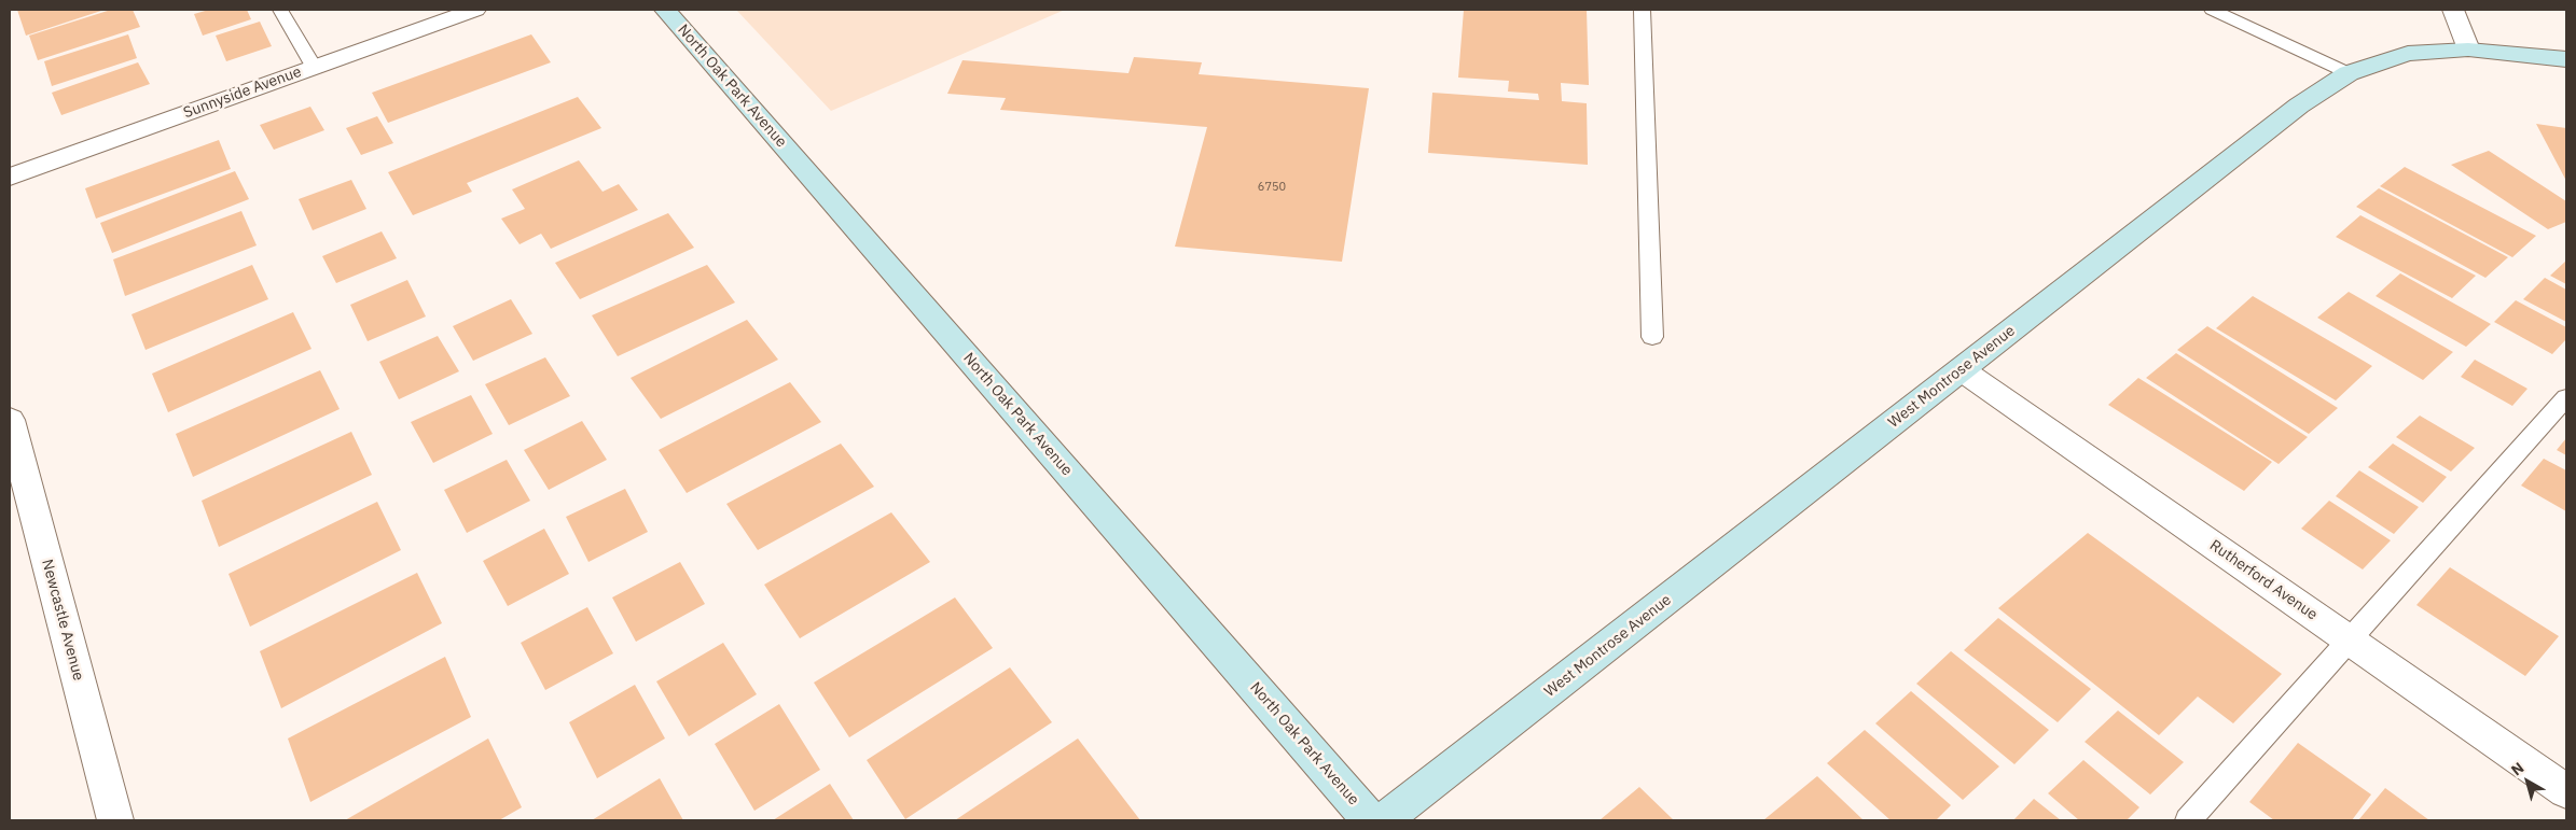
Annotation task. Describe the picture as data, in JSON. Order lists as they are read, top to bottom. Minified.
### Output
{"streets":{"street":["North Oak Park Avenue","Sunnyside Avenue","West Montrose Avenue","Rutherford Avenue","Newcastle Avenue"]},"crossings":[["West Montrose Avenue","Rutherford Avenue"]],"house_numbers":["6750"],"north":"top left"}
